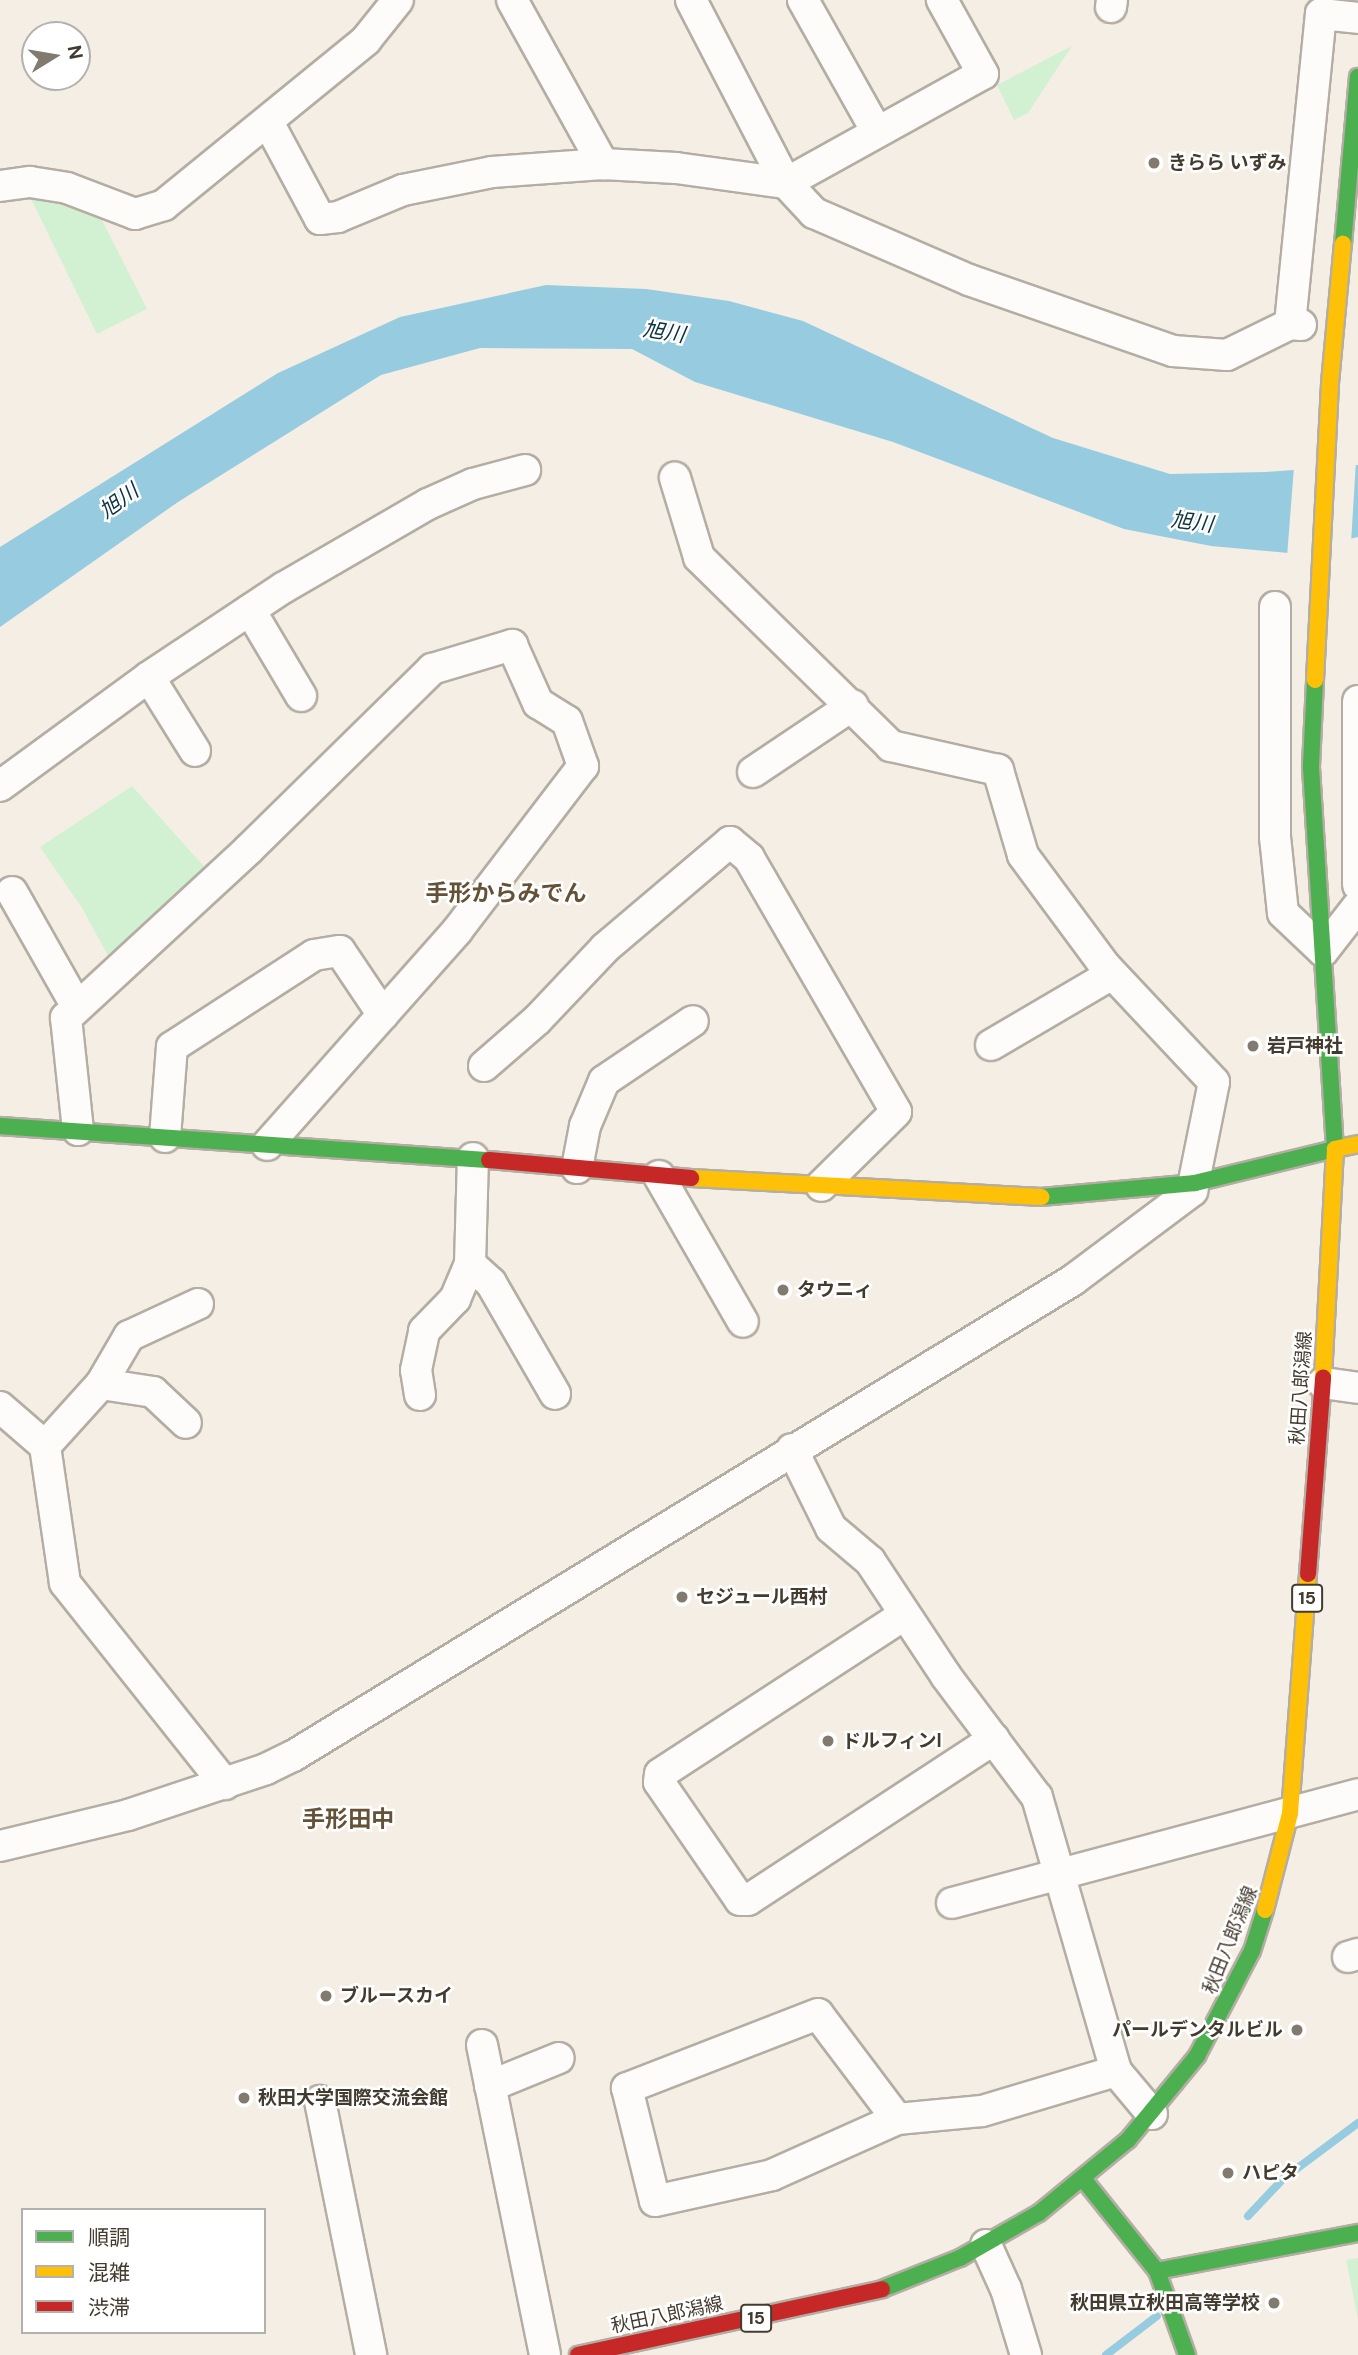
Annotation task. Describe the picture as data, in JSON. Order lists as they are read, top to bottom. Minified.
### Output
{"streets":{"street":["秋田八郎潟線","15"]},"districts":["手形からみでん","手形田中"],"water":["旭川"],"places":["きらら いずみ","岩戸神社","タウニィ","セジュール西村","ドルフィンI","ブルースカイ","パールデンタルビル","秋田大学国際交流会館","ハピタ","秋田県立秋田高等学校"],"legend":["順調","混雑","渋滞"],"north":"right"}
